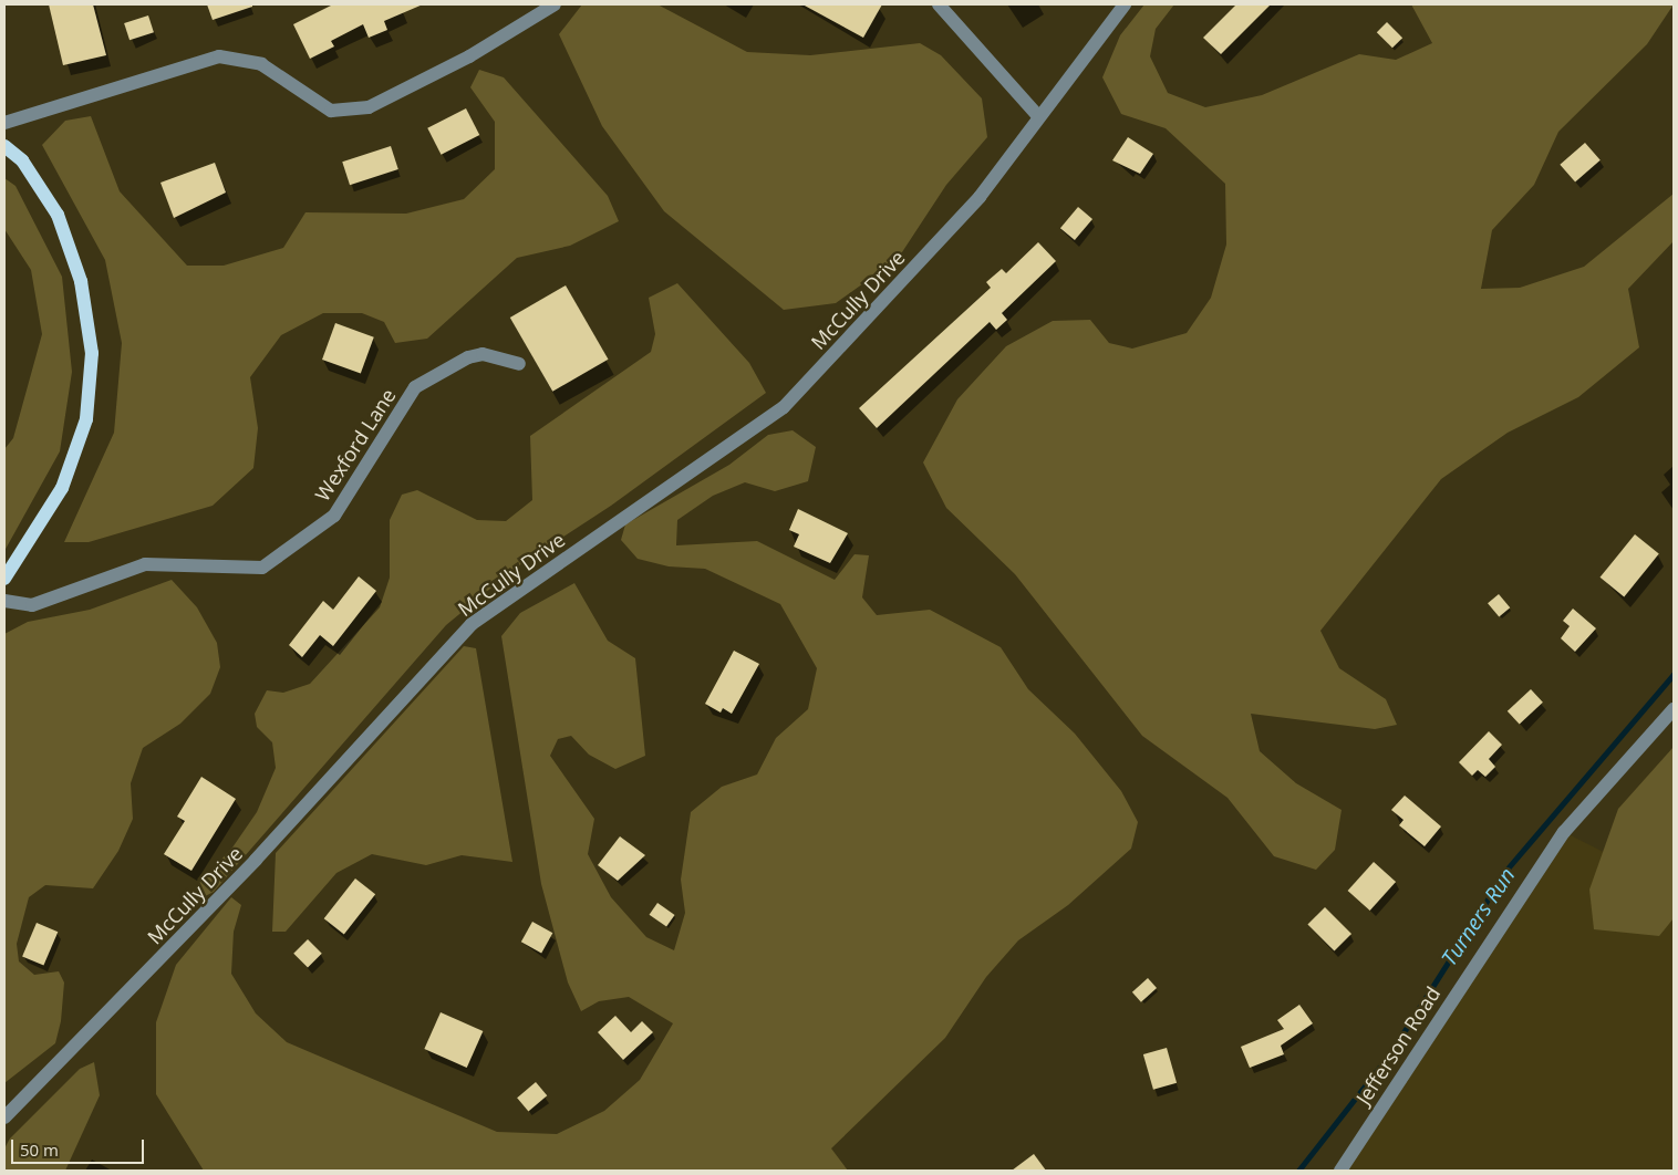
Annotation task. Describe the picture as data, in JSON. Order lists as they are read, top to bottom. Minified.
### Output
{"streets":{"street":["McCully Drive","Wexford Lane","Jefferson Road"]},"water":["Turners Run"],"scale_bar":"50 m"}
